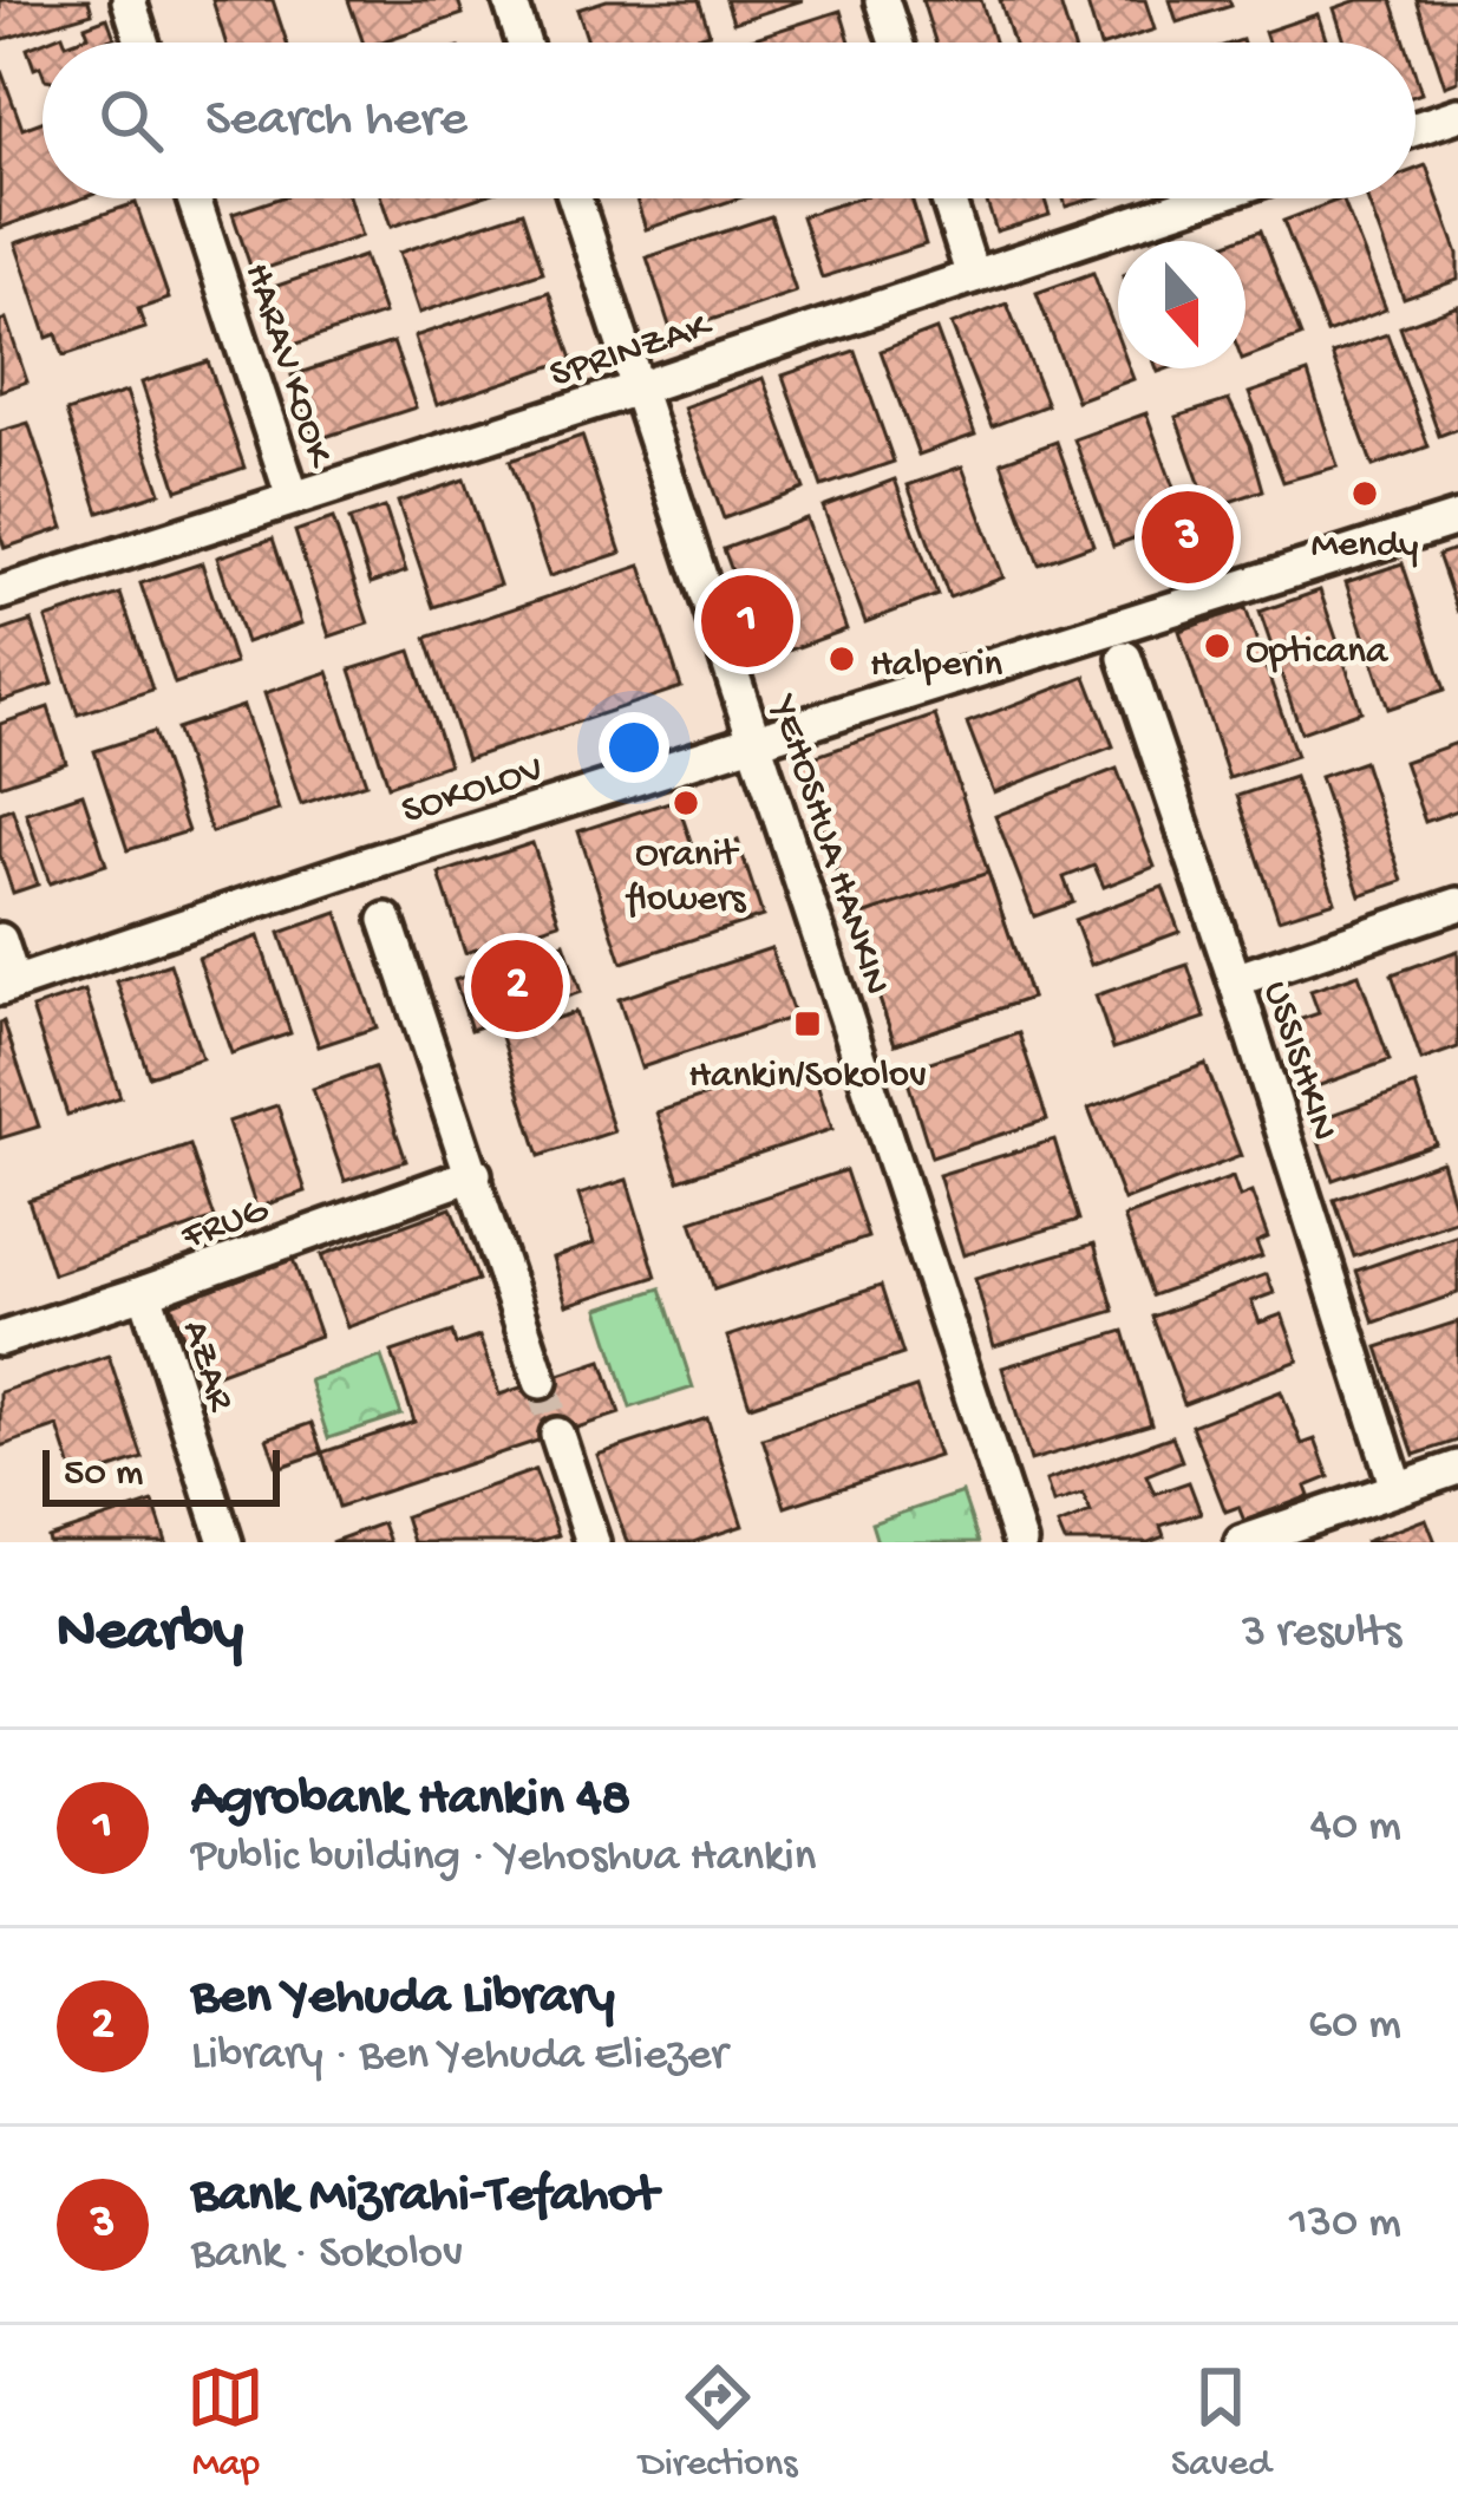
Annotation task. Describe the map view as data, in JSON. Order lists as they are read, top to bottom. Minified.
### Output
{"streets":{"street":["SPRINZAK","HARAV KOOK","SOKOLOV","YEHOSHUA HANKIN","USSISHKIN","FRUG","AZAR"]},"crossings":[["SPRINZAK","HARAV KOOK"],["SPRINZAK","YEHOSHUA HANKIN"],["SOKOLOV","YEHOSHUA HANKIN"],["FRUG","AZAR"]],"places":{"other":["Mendy","Opticana","Halperin","Oranit flowers"],"transit":["Hankin/Sokolov"]},"scale_bar":"50 m","north":"bottom","page":{"search":"Search here","pins":["3","1","2"],"scale":"50 m","heading":["Nearby","3 results"],"list":[{"mark":"1","name":"Agrobank Hankin 48","note":"Public building · Yehoshua Hankin","value":"40 m"},{"mark":"2","name":"Ben Yehuda Library","note":"Library · Ben Yehuda Eliezer","value":"60 m"},{"mark":"3","name":"Bank Mizrahi-Tefahot","note":"Bank · Sokolov","value":"130 m"}],"nav":["Map","Directions","Saved"]}}
